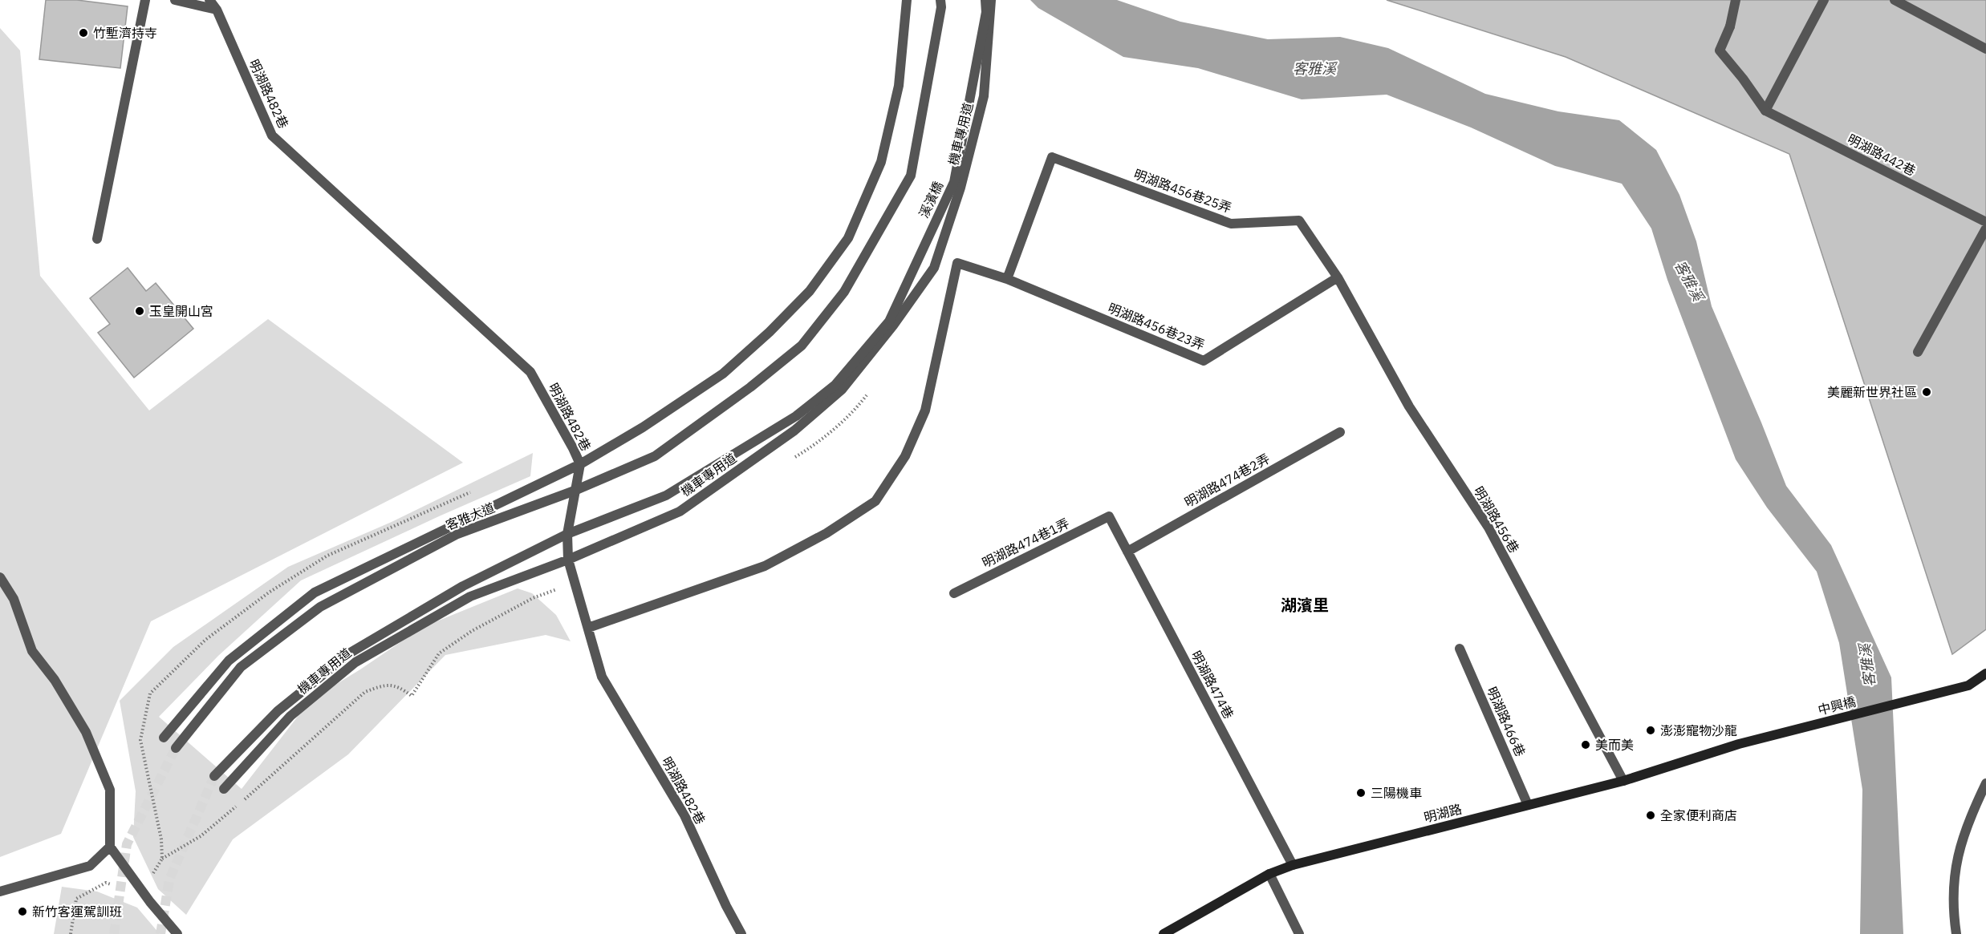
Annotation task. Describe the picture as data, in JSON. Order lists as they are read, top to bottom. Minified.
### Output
{"streets":{"main road":["中興橋","明湖路"],"street":["明湖路482巷","機車專用道","明湖路442巷","明湖路456巷25弄","溪濱橋","明湖路456巷23弄","明湖路474巷2弄","客雅大道","明湖路456巷","明湖路474巷1弄","明湖路474巷","明湖路466巷"]},"crossings":[["明湖路482巷","機車專用道"],["明湖路482巷","客雅大道"],["機車專用道","溪濱橋"],["明湖路456巷25弄","明湖路456巷23弄"],["明湖路456巷25弄","明湖路456巷"],["明湖路456巷23弄","明湖路456巷"],["明湖路474巷2弄","明湖路474巷"],["明湖路456巷","明湖路"],["明湖路474巷1弄","明湖路474巷"],["明湖路474巷","明湖路"],["中興橋","明湖路"],["明湖路466巷","明湖路"]],"districts":["湖濱里"],"water":["客雅溪"],"places":["竹塹濟持寺","玉皇開山宮","美麗新世界社區","澎澎寵物沙龍","美而美","三陽機車","全家便利商店","新竹客運駕訓班"]}
